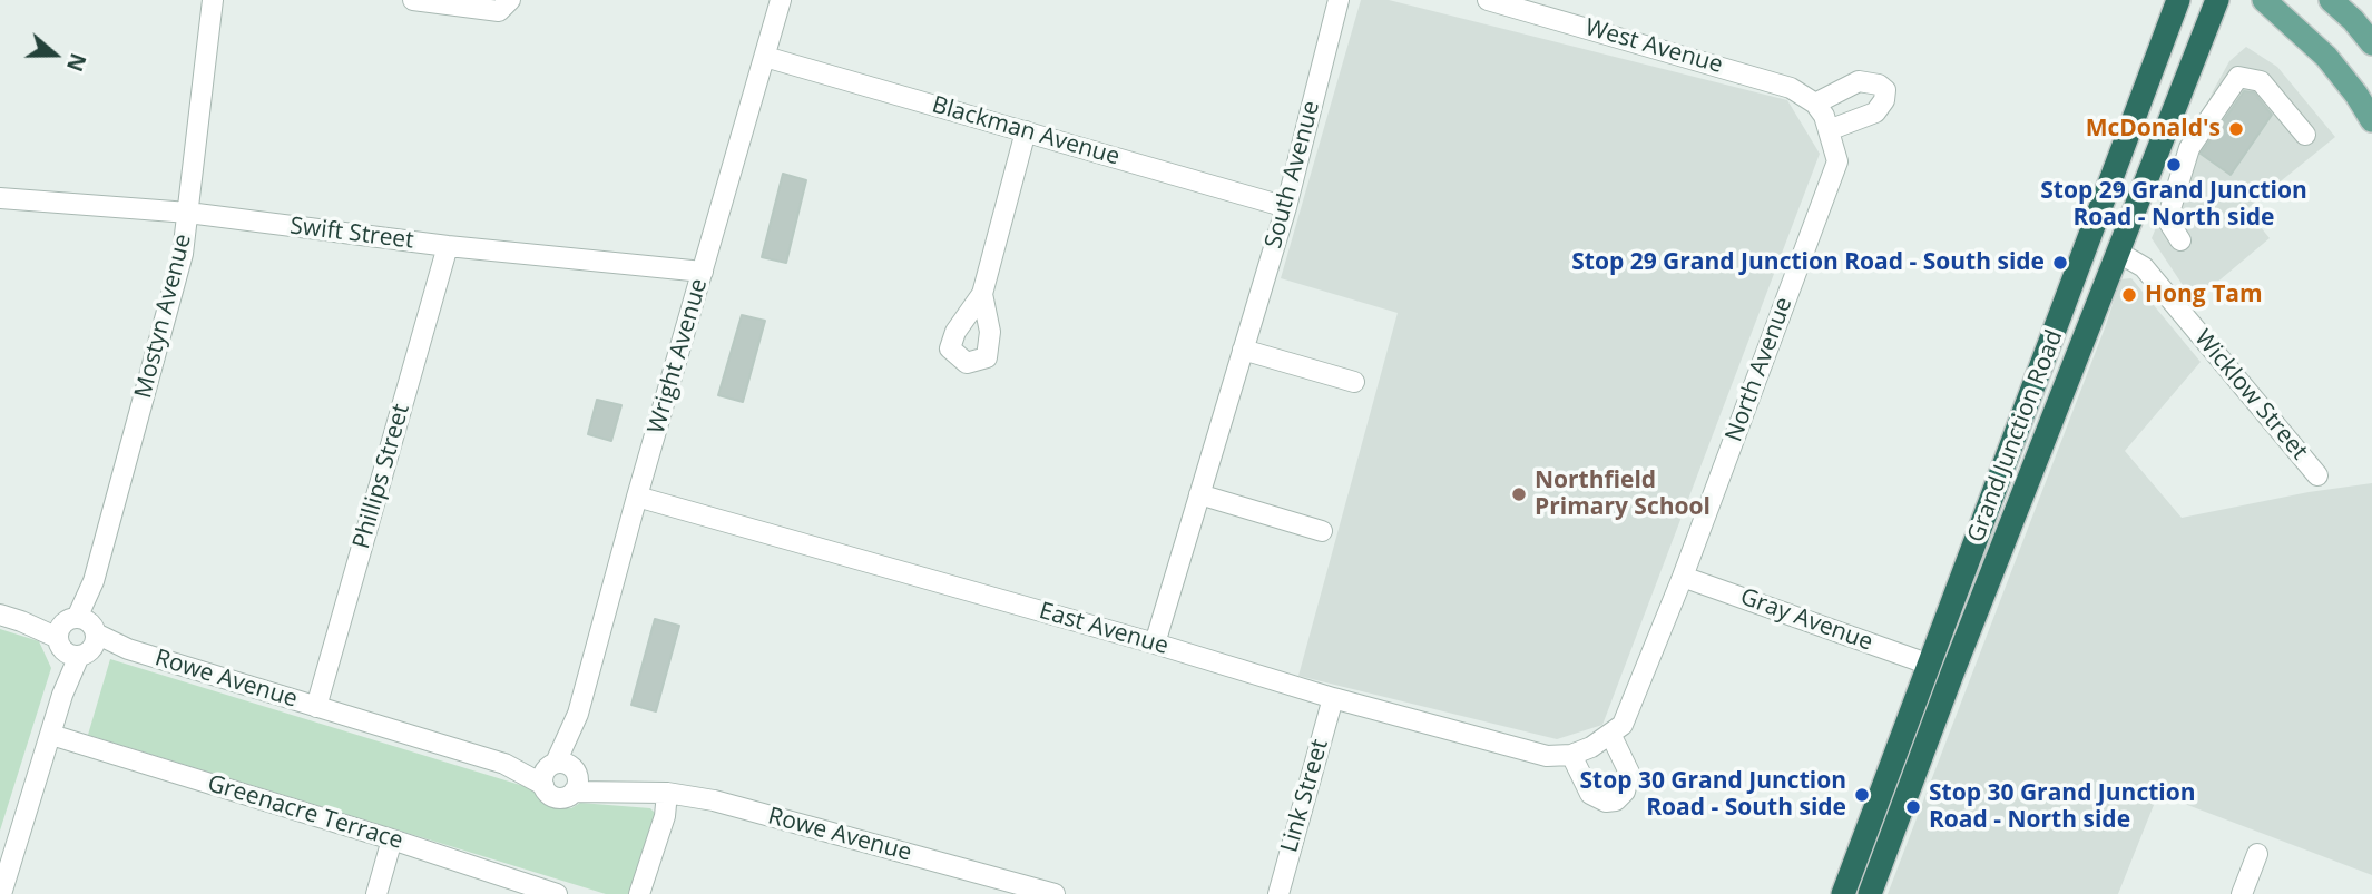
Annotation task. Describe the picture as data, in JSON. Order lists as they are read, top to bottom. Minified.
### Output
{"streets":{"highway":["Grand Junction Road"],"street":["West Avenue","Blackman Avenue","South Avenue","Swift Street","Mostyn Avenue","Wright Avenue","North Avenue","Wicklow Street","Phillips Street","Gray Avenue","East Avenue","Rowe Avenue","Link Street","Greenacre Terrace"]},"crossings":[["West Avenue","North Avenue"],["Blackman Avenue","South Avenue"],["Blackman Avenue","Wright Avenue"],["South Avenue","East Avenue"],["Swift Street","Mostyn Avenue"],["Swift Street","Wright Avenue"],["Swift Street","Phillips Street"],["Mostyn Avenue","Rowe Avenue"],["Mostyn Avenue","Greenacre Terrace"],["Wright Avenue","East Avenue"],["Wright Avenue","Rowe Avenue"],["North Avenue","Gray Avenue"],["North Avenue","East Avenue"],["Wicklow Street","Grand Junction Road"],["Grand Junction Road","Gray Avenue"],["Phillips Street","Rowe Avenue"],["East Avenue","Link Street"]],"places":["McDonald's","Stop 29 Grand Junction Road - North side","Stop 29 Grand Junction Road - South side","Hong Tam","Northfield Primary School","Stop 30 Grand Junction Road - South side","Stop 30 Grand Junction Road - North side"],"north":"right"}
